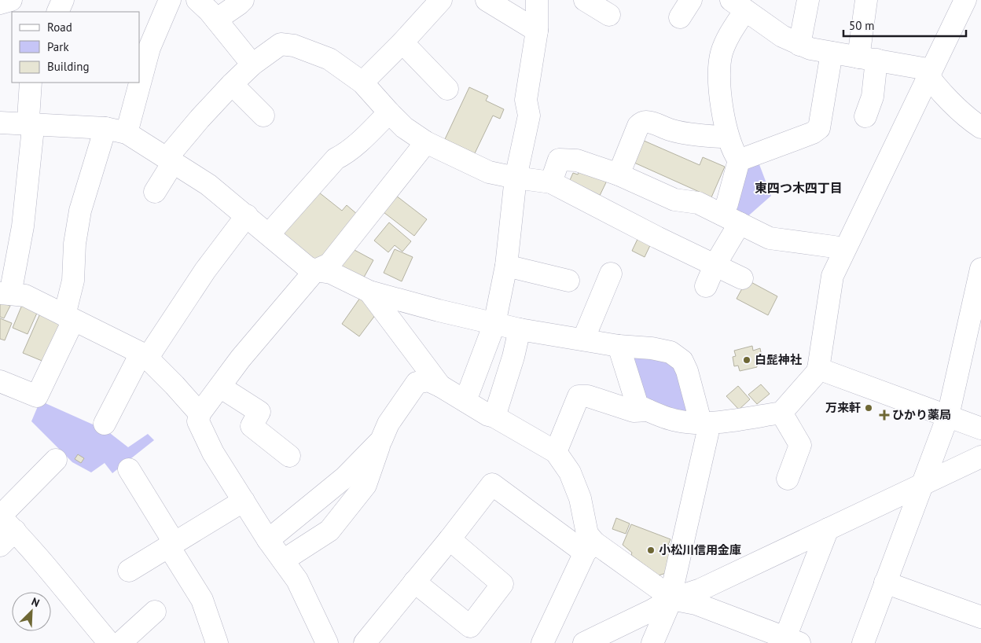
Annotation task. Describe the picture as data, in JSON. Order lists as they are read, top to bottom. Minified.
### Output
{"districts":["東四つ木四丁目"],"places":{"other":["白髭神社","万来軒","小松川信用金庫"],"health":["ひかり薬局"]},"legend":["Road","Park","Building"],"scale_bar":"50 m","north":"top right"}
